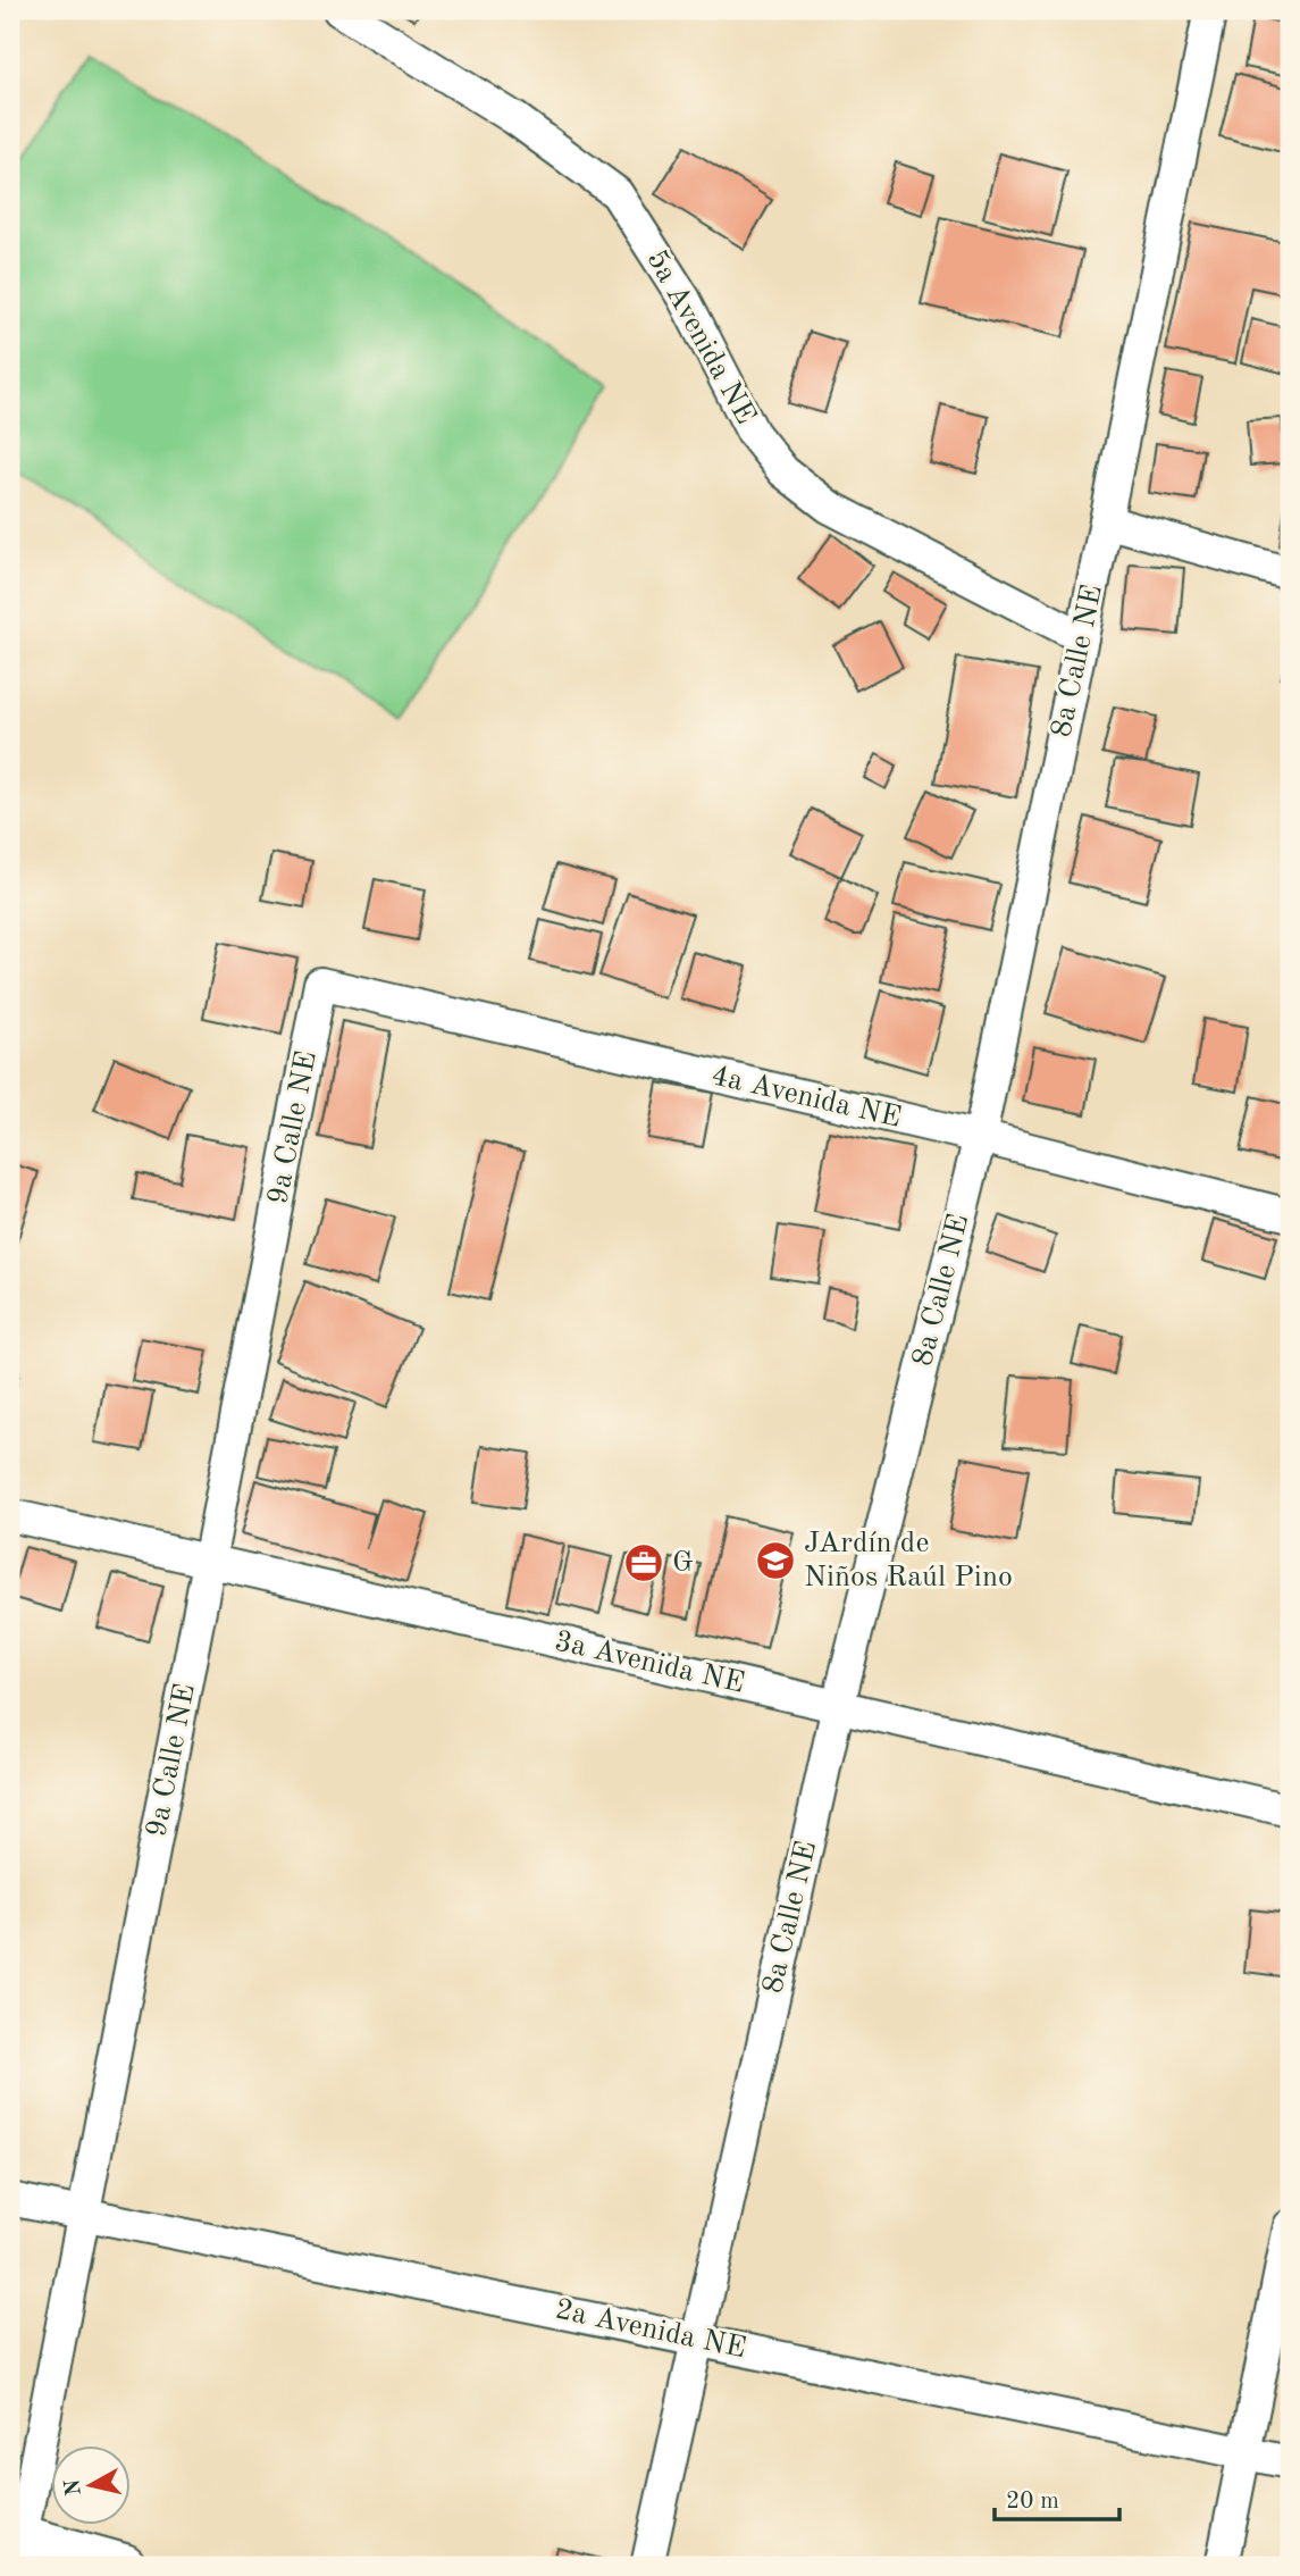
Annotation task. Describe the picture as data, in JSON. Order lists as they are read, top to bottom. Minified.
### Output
{"streets":{"street":["5a Avenida NE","8a Calle NE","4a Avenida NE","9a Calle NE","3a Avenida NE","2a Avenida NE"]},"crossings":[["5a Avenida NE","8a Calle NE"],["8a Calle NE","4a Avenida NE"],["8a Calle NE","3a Avenida NE"],["8a Calle NE","2a Avenida NE"],["4a Avenida NE","9a Calle NE"],["9a Calle NE","3a Avenida NE"],["9a Calle NE","2a Avenida NE"]],"places":{"school or university":["JArdín de Niños Raúl Pino"],"office":["G"]},"scale_bar":"20 m","north":"left"}
